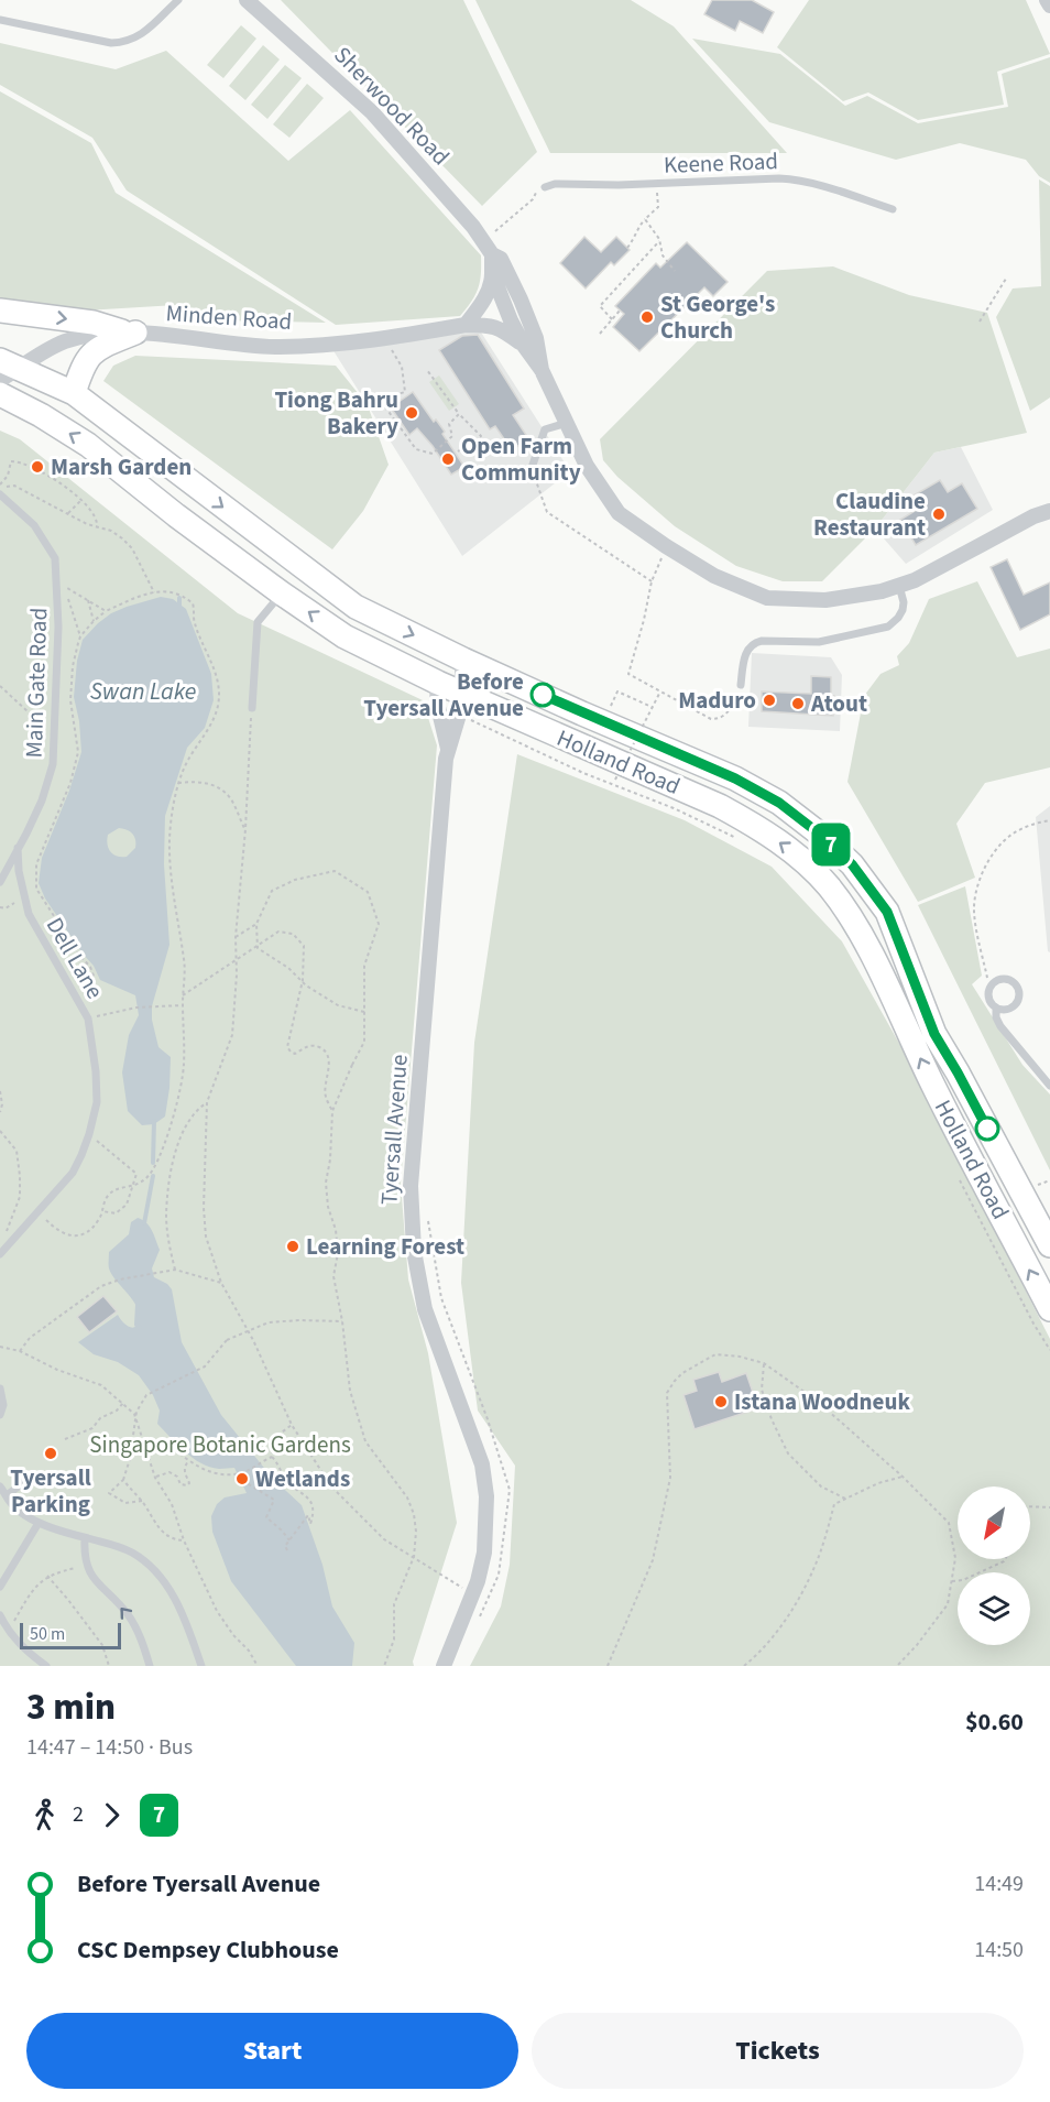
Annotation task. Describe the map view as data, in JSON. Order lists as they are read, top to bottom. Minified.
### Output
{"streets":{"main road":["Holland Road"],"street":["Sherwood Road","Minden Road","Tyersall Avenue"],"lane":["Keene Road","Main Gate Road","Dell Lane"]},"crossings":[["Sherwood Road","Minden Road"],["Minden Road","Holland Road"],["Main Gate Road","Dell Lane"],["Holland Road","Tyersall Avenue"]],"water":["Swan Lake"],"parks":["Singapore Botanic Gardens"],"places":["St George's Church","Tiong Bahru Bakery","Open Farm Community","Marsh Garden","Claudine Restaurant","Before Tyersall Avenue","Maduro","Atout","Learning Forest","Istana Woodneuk","Tyersall Parking","Wetlands"],"lines":["bus line 7"],"scale_bar":"50 m","north":"bottom left","page":{"on_map":"7","scale":"50 m","heading":["3 min","14:47 – 14:50 · Bus","$0.60"],"legs":["2","7"],"list":[{"name":"Before Tyersall Avenue","value":"14:49"},{"name":"CSC Dempsey Clubhouse","value":"14:50"}],"buttons":["Start","Tickets"]}}
